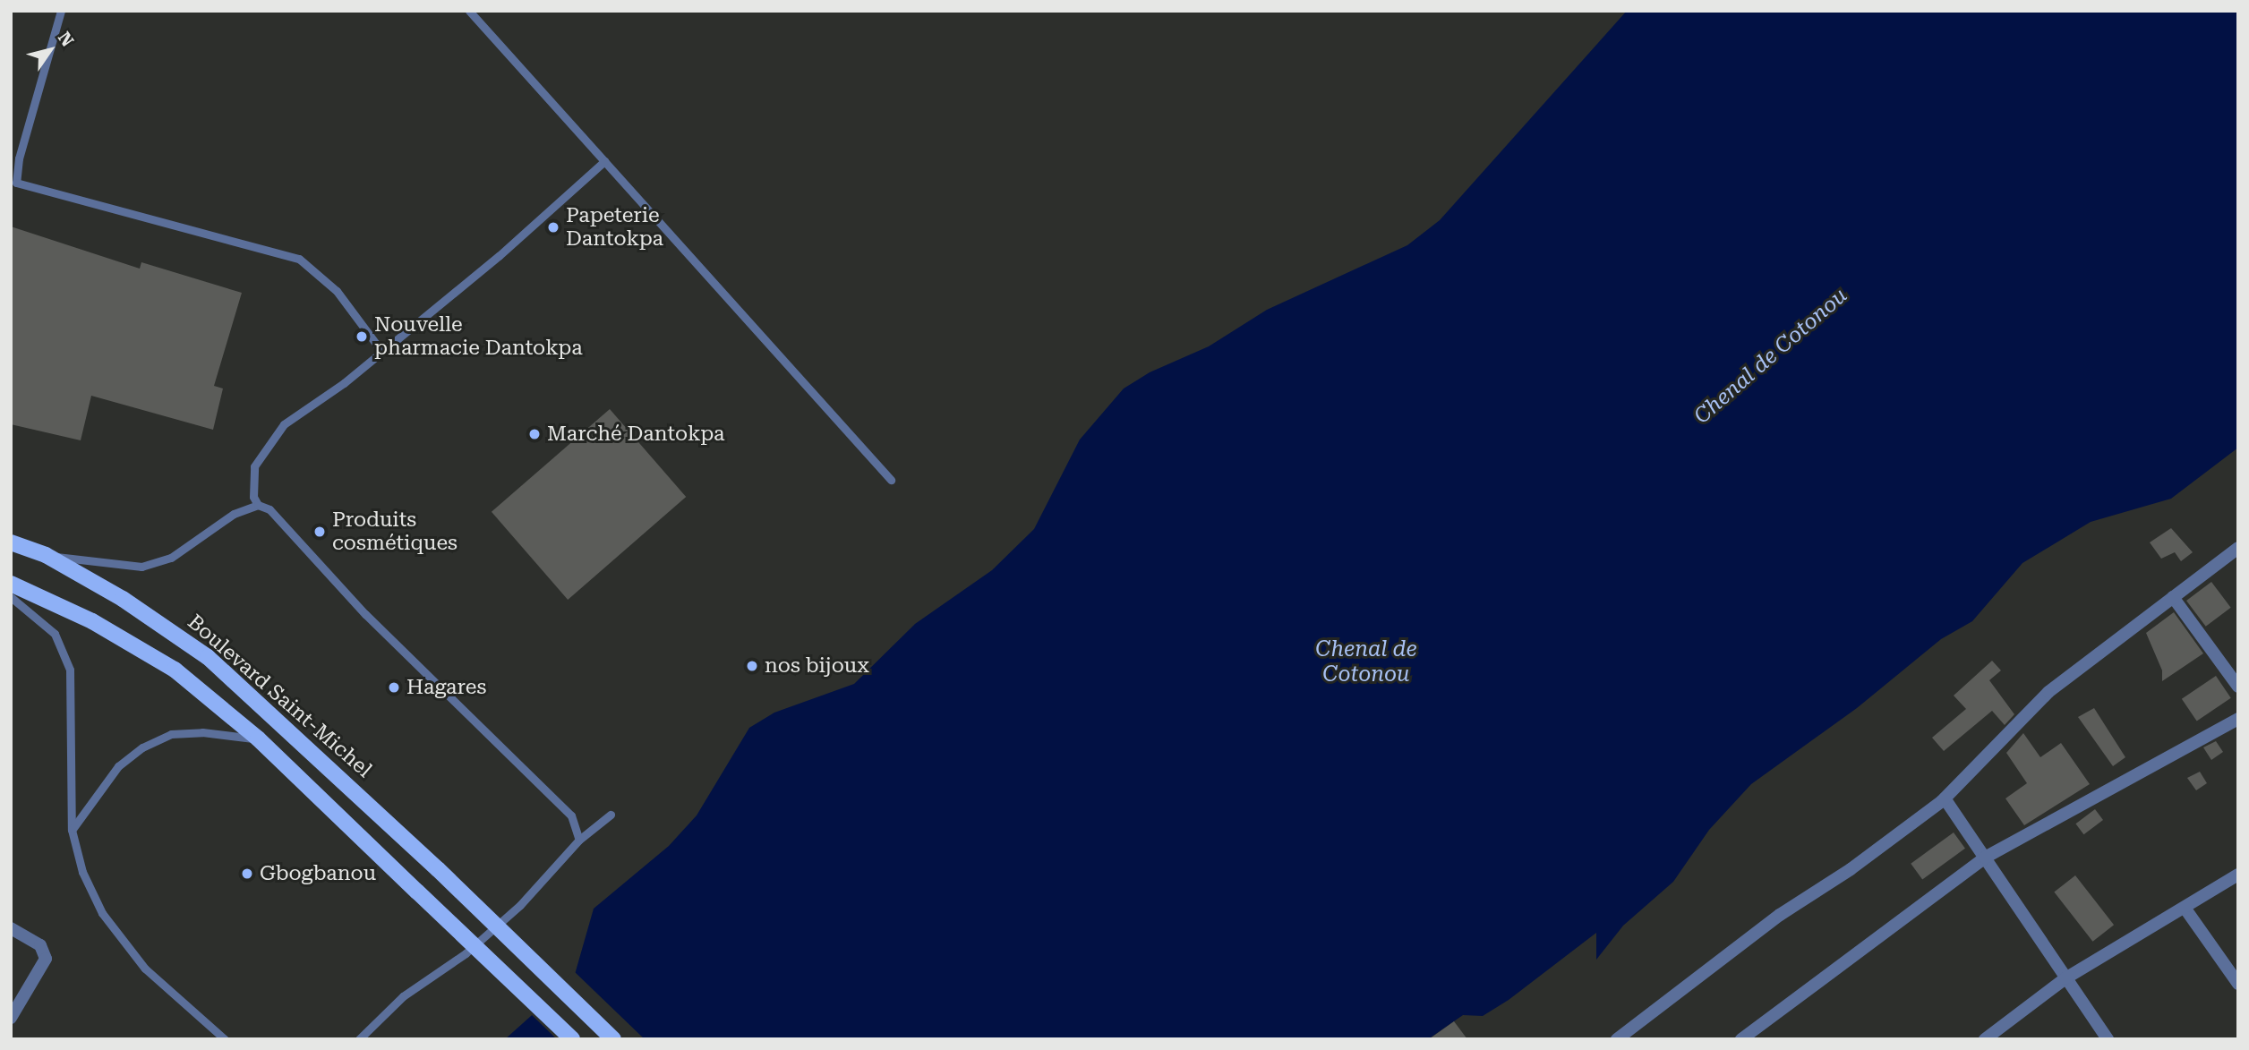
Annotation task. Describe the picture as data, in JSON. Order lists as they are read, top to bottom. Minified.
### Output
{"streets":{"main road":["Boulevard Saint-Michel"]},"water":["Chenal de Cotonou"],"places":["Papeterie Dantokpa","Nouvelle pharmacie Dantokpa","Marché Dantokpa","Produits cosmétiques","nos bijoux","Hagares","Gbogbanou"],"north":"top right"}
